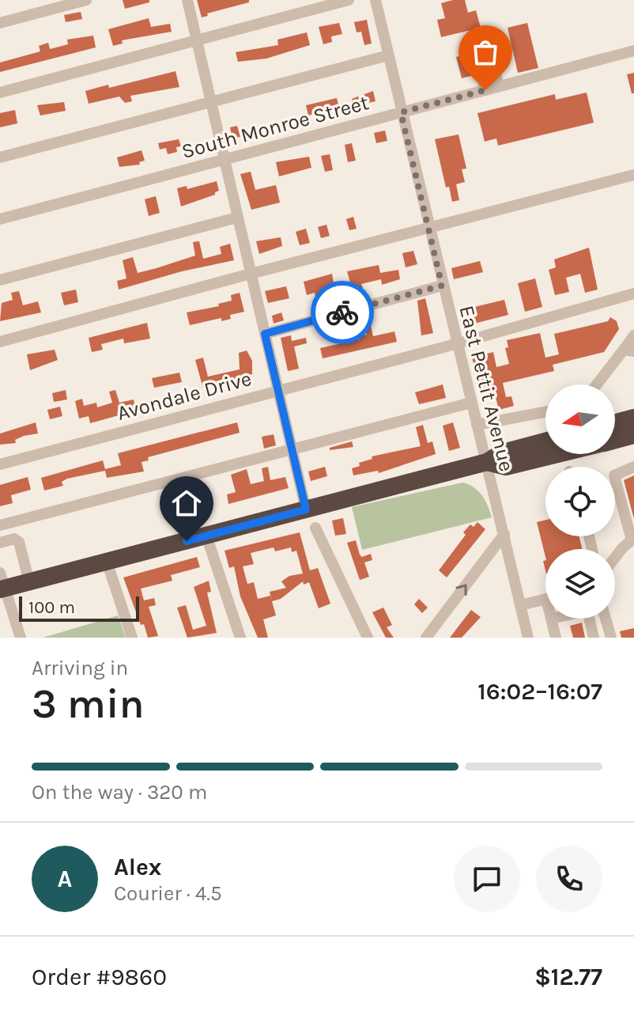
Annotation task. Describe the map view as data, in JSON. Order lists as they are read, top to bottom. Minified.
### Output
{"streets":{"street":["South Monroe Street","East Pettit Avenue","Avondale Drive"]},"crossings":[["South Monroe Street","East Pettit Avenue"],["East Pettit Avenue","Avondale Drive"]],"scale_bar":"100 m","north":"left","page":{"scale":"100 m","heading":["3 min","Arriving in","16:02–16:07"],"panel":["Alex","Courier · 4.5","Order #9860","$12.77"],"bar":"On the way · 320 m","round":"A"}}
